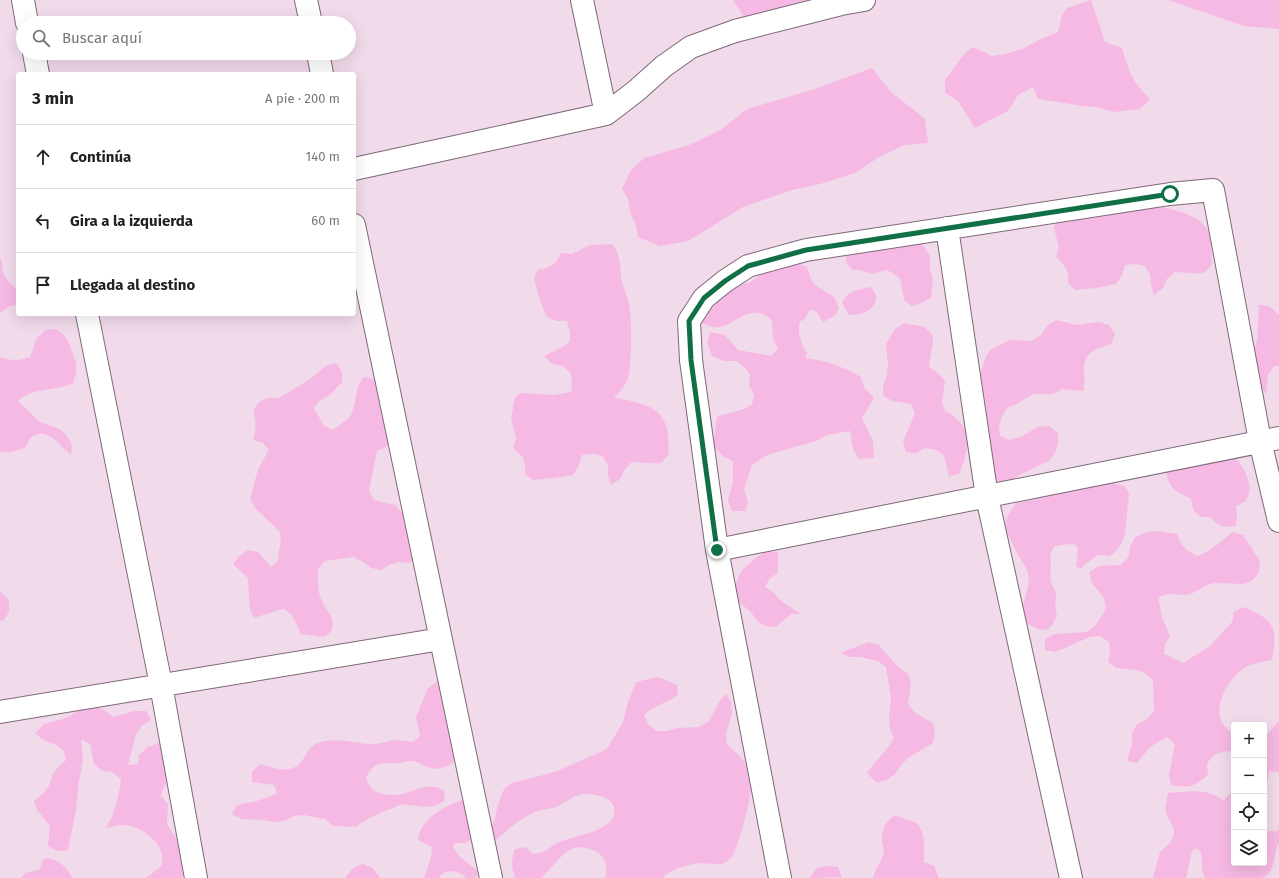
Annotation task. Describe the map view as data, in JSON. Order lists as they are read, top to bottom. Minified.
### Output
{"page":{"search":"Buscar aquí","heading":["3 min","A pie · 200 m"],"list":[["Continúa","140 m"],["Gira a la izquierda","60 m"],"Llegada al destino"],"map_buttons":["+","−"]}}
